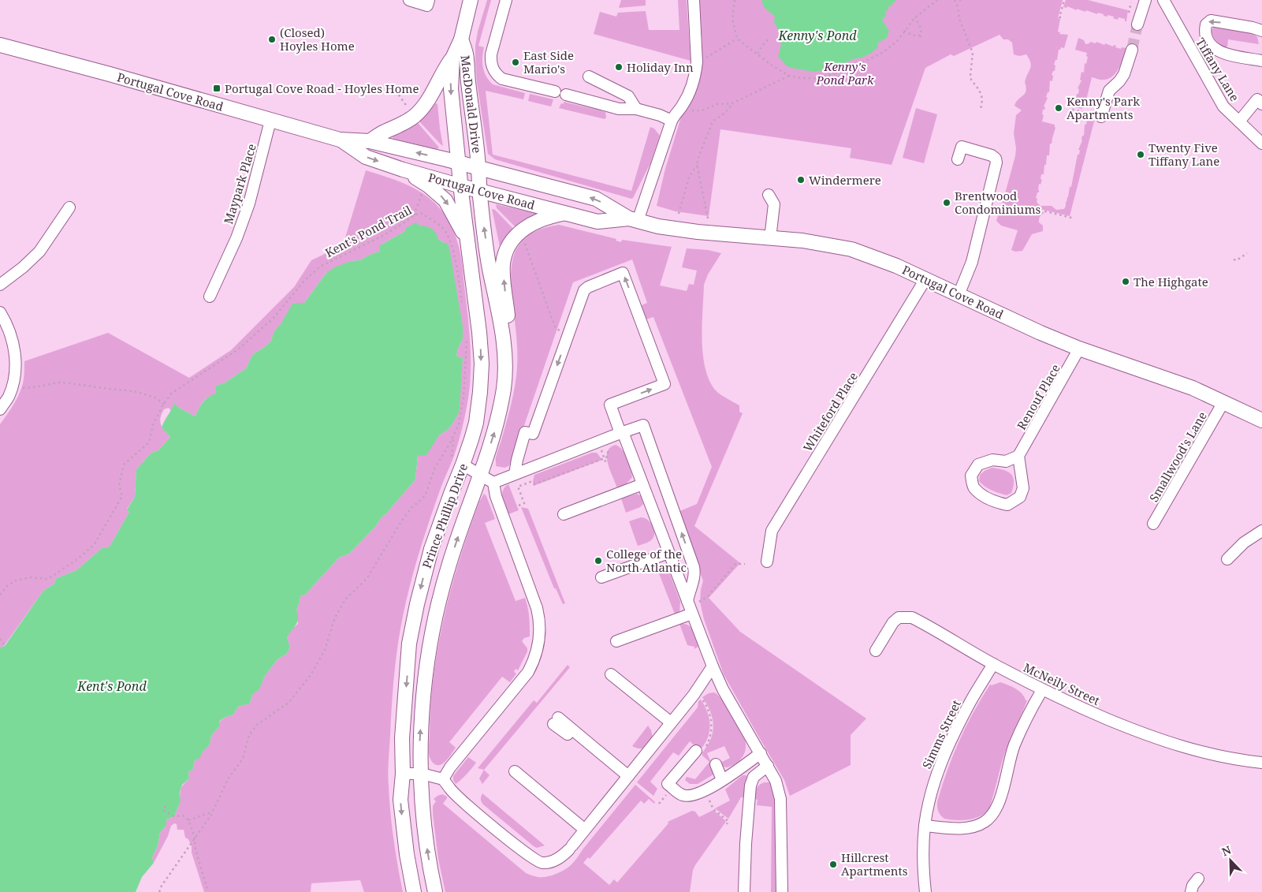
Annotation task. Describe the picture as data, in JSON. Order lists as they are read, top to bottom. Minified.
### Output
{"streets":{"main road":["Portugal Cove Road","MacDonald Drive","Prince Phillip Drive"],"street":["Tiffany Lane","Maypark Place","Renouf Place","Whiteford Place","Smallwood's Lane","McNeily Street","Simms Street"],"path":["Kent's Pond Trail"]},"crossings":[["Portugal Cove Road","MacDonald Drive"],["Portugal Cove Road","Maypark Place"],["Portugal Cove Road","Renouf Place"],["Portugal Cove Road","Whiteford Place"],["Portugal Cove Road","Smallwood's Lane"],["Portugal Cove Road","Prince Phillip Drive"],["MacDonald Drive","Prince Phillip Drive"],["McNeily Street","Simms Street"]],"water":["Kenny's Pond","Kent's Pond"],"parks":["Kenny's Pond Park"],"places":{"other":["(Closed) Hoyles Home","East Side Mario's","Holiday Inn","Kenny's Park Apartments","Twenty Five Tiffany Lane","Windermere","Brentwood Condominiums","The Highgate","College of the North Atlantic","Hillcrest Apartments"],"transit":["Portugal Cove Road - Hoyles Home"]},"north":"top left"}
